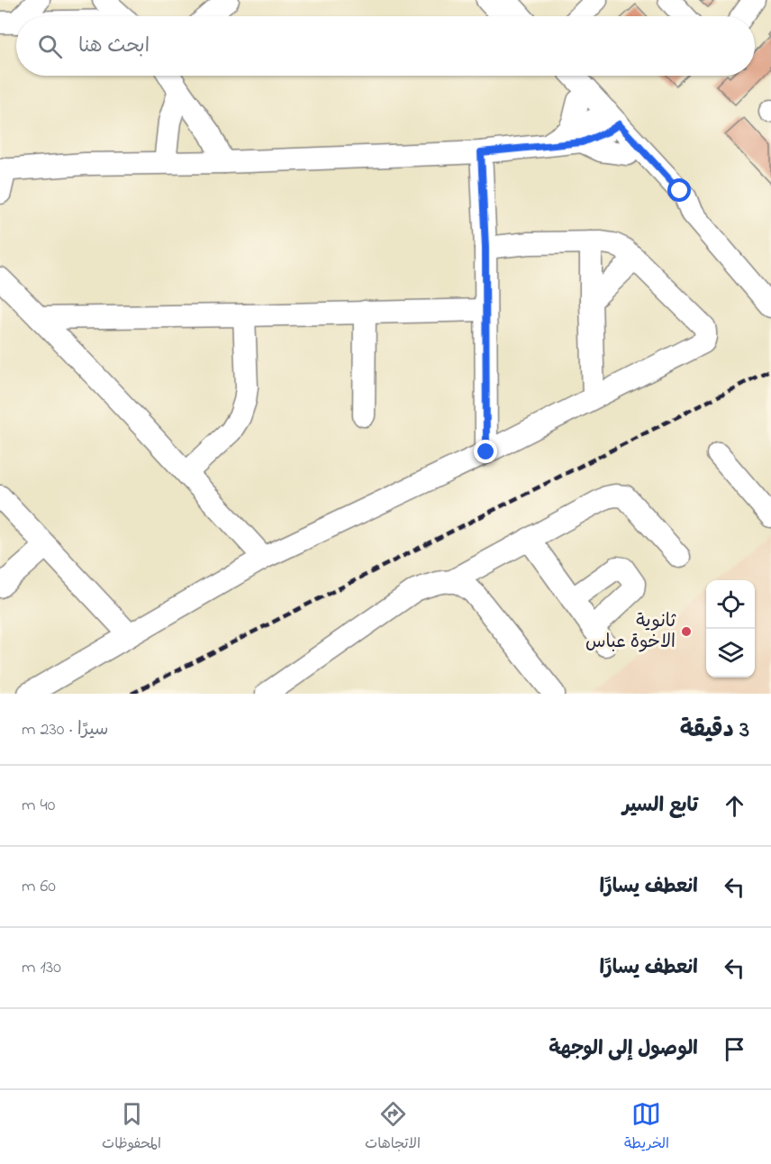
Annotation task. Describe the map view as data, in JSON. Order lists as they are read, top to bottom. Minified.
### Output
{"places":["ثانوية الاخوة عباس"],"page":{"search":"ابحث هنا","heading":["3 دقيقة","سيرًا · 230 m"],"list":[["تابع السير","40 m"],["انعطف يسارًا","60 m"],["انعطف يسارًا","130 m"],"الوصول إلى الوجهة"],"nav":["الخريطة","الاتجاهات","المحفوظات"]}}
